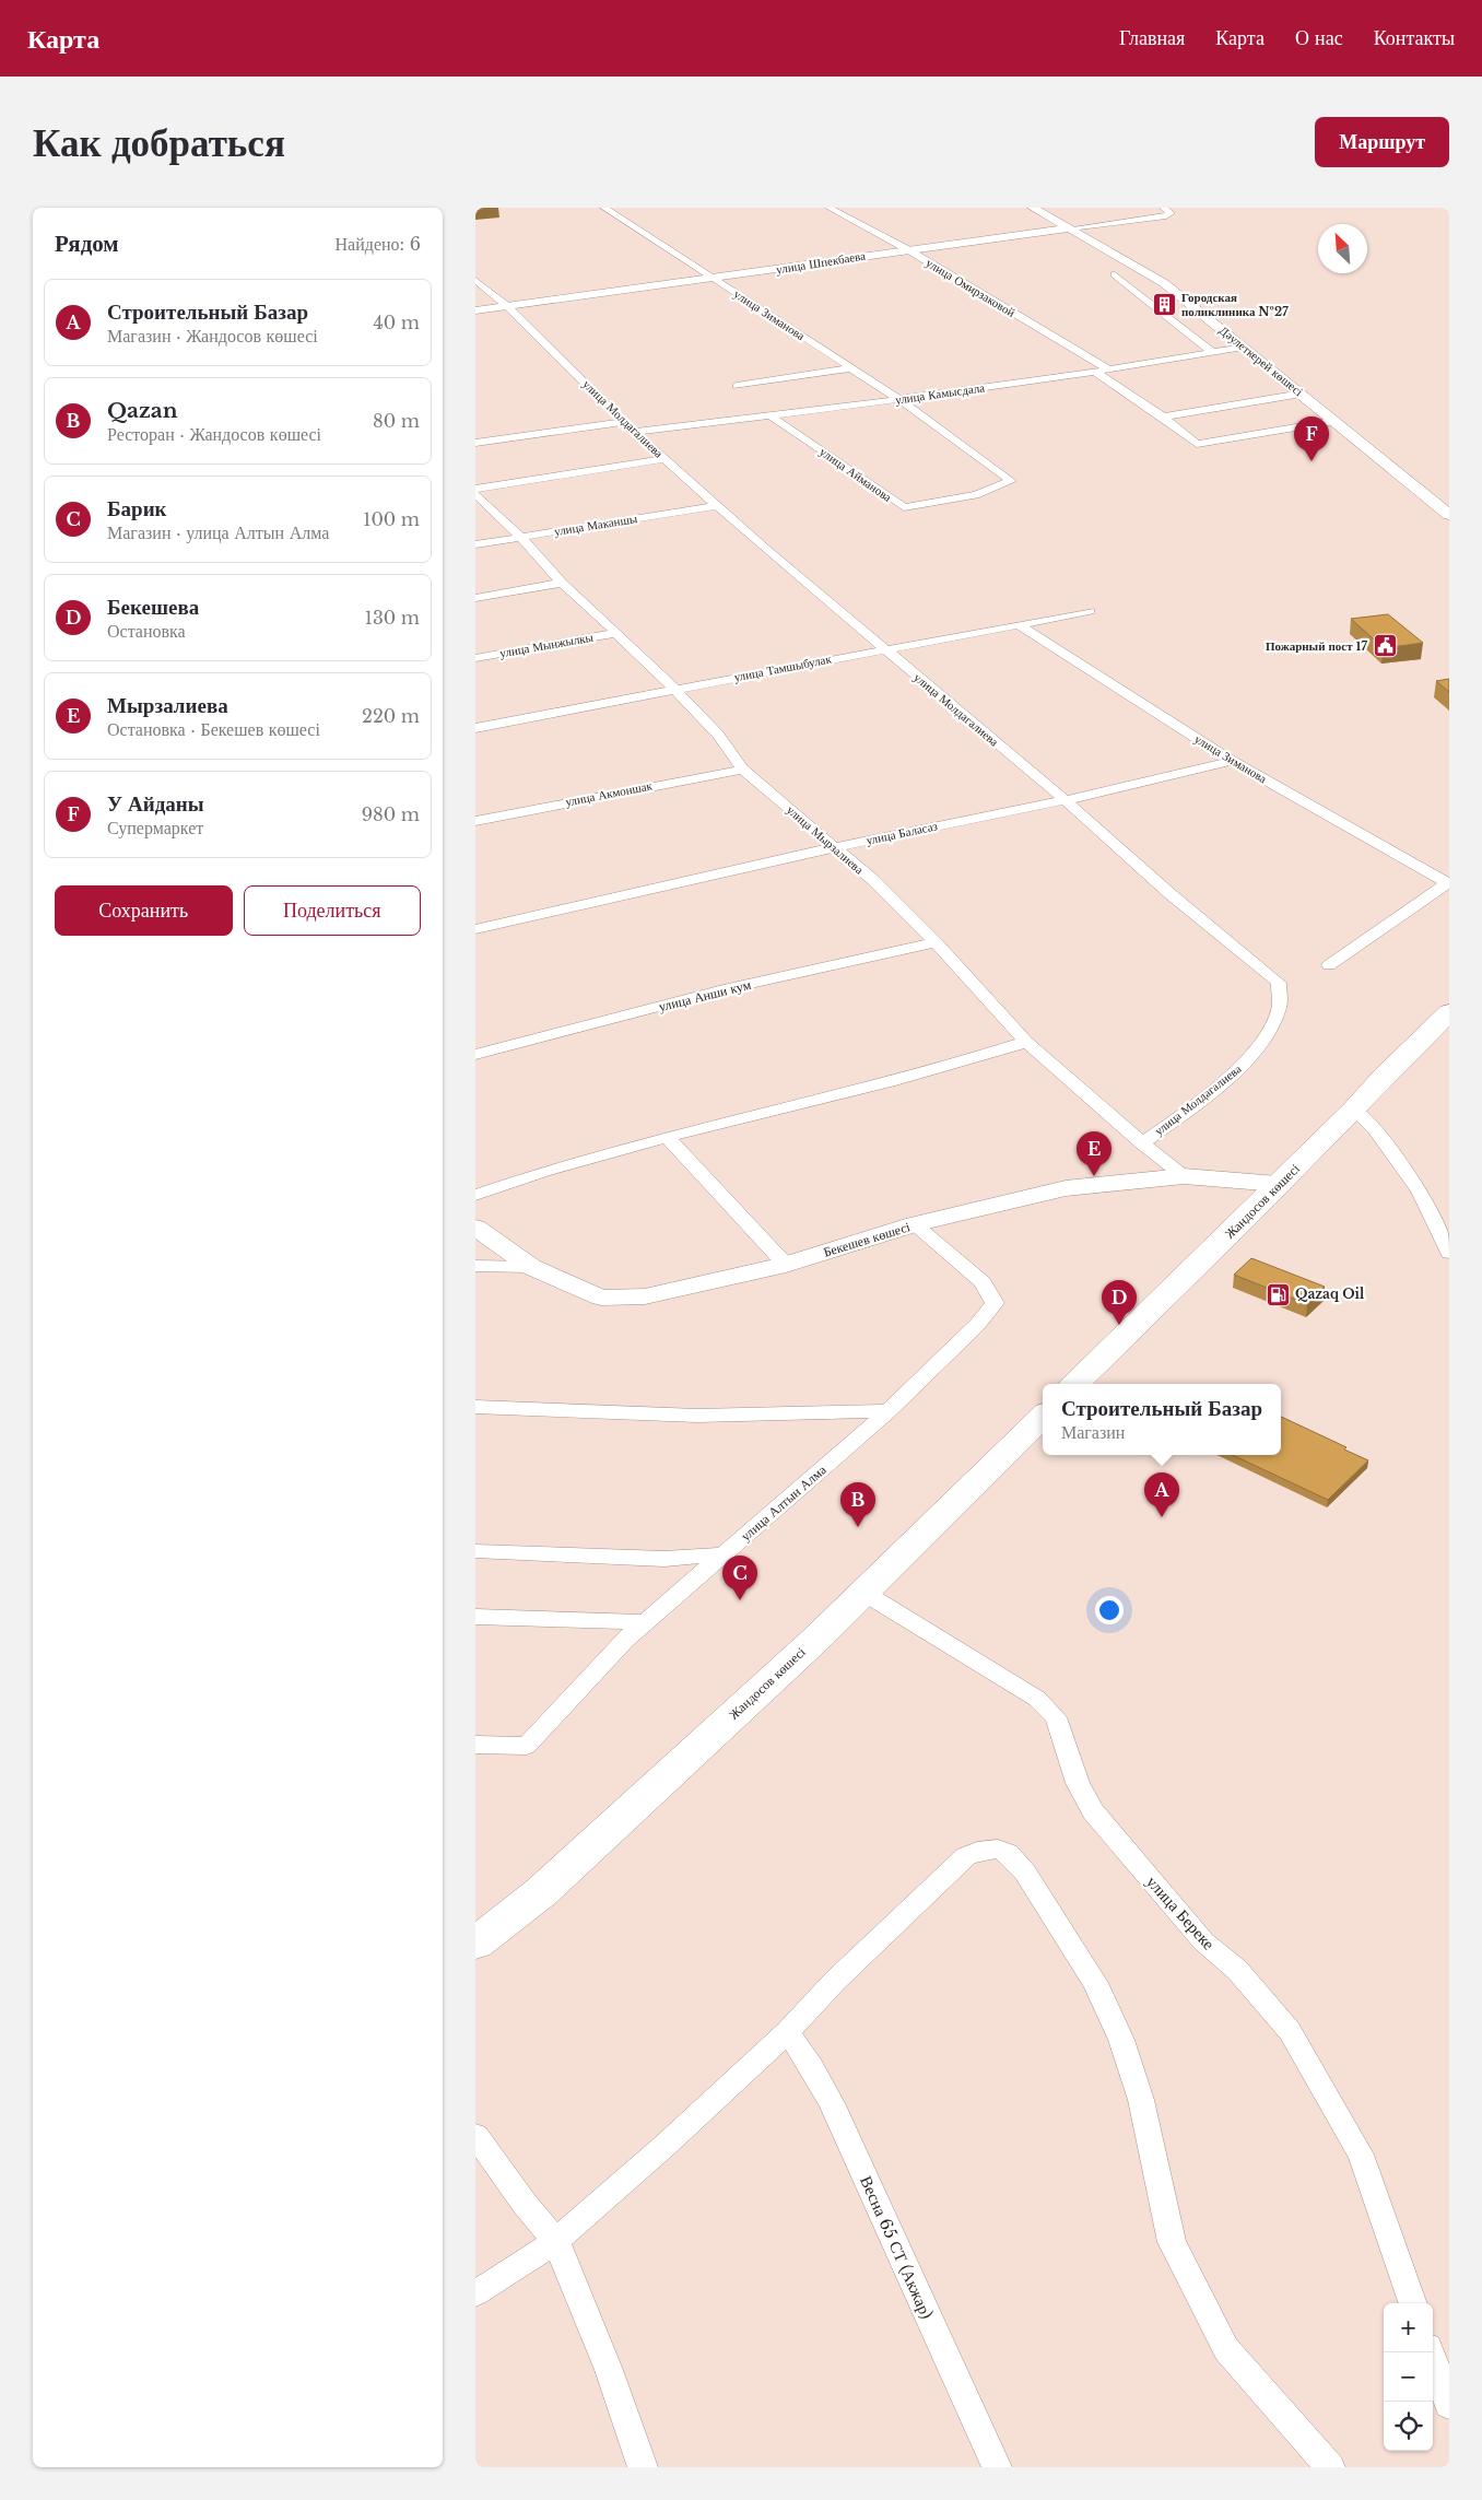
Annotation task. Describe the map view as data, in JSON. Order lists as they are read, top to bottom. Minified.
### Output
{"streets":{"main road":["улица Шпекбаева","Дәулеткерей көшесі","Жандосов көшесі","Бекешев көшесі"],"street":["улица Омирзаковой","улица Зиманова","улица Камысдала","улица Молдагалиева","улица Айманова","улица Маканшы","улица Мынжылкы","улица Тамшыбулак","улица Акмоншак","улица Баласаз","улица Мырзалиева","улица Анши кум","улица Алтын Алма","улица Береке","Весна 65 СТ (Акжар)"]},"crossings":[["улица Шпекбаева","улица Омирзаковой"],["улица Шпекбаева","улица Зиманова"],["улица Шпекбаева","Дәулеткерей көшесі"],["улица Шпекбаева","улица Молдагалиева"],["улица Омирзаковой","улица Камысдала"],["улица Зиманова","улица Камысдала"],["улица Зиманова","улица Айманова"],["улица Зиманова","улица Тамшыбулак"],["улица Зиманова","улица Баласаз"],["Дәулеткерей көшесі","улица Камысдала"],["улица Камысдала","улица Молдагалиева"],["улица Камысдала","улица Айманова"],["улица Молдагалиева","улица Маканшы"],["улица Молдагалиева","улица Тамшыбулак"],["улица Молдагалиева","улица Баласаз"],["улица Молдагалиева","улица Мырзалиева"],["улица Маканшы","улица Мырзалиева"],["улица Мынжылкы","улица Мырзалиева"],["улица Тамшыбулак","улица Мырзалиева"],["улица Акмоншак","улица Мырзалиева"],["улица Баласаз","улица Мырзалиева"],["улица Мырзалиева","улица Анши кум"],["улица Мырзалиева","Бекешев көшесі"],["Жандосов көшесі","Бекешев көшесі"],["Жандосов көшесі","улица Береке"],["Бекешев көшесі","улица Алтын Алма"]],"places":{"building":["Городская поликлиника №27"],"public building":["Пожарный пост 17"],"fuel station":["Qazaq Oil"]},"north":"top left","page":{"header":"Карта","nav":["Главная","Карта","О нас","Контакты"],"buttons":["Маршрут",["Сохранить","Поделиться"]],"title":"Как добраться","heading":["Рядом","Найдено: 6"],"list":[{"mark":"A","name":"Строительный Базар","note":"Магазин · Жандосов көшесі","value":"40 m"},{"mark":"B","name":"Qazan","note":"Ресторан · Жандосов көшесі","value":"80 m"},{"mark":"C","name":"Барик","note":"Магазин · улица Алтын Алма","value":"100 m"},{"mark":"D","name":"Бекешева","note":"Остановка","value":"130 m"},{"mark":"E","name":"Мырзалиева","note":"Остановка · Бекешев көшесі","value":"220 m"},{"mark":"F","name":"У Айданы","note":"Супермаркет","value":"980 m"}],"pins":["F","E","D","A","B","C"],"popup":["Строительный Базар","Магазин"],"map_buttons":["+","−"]}}
